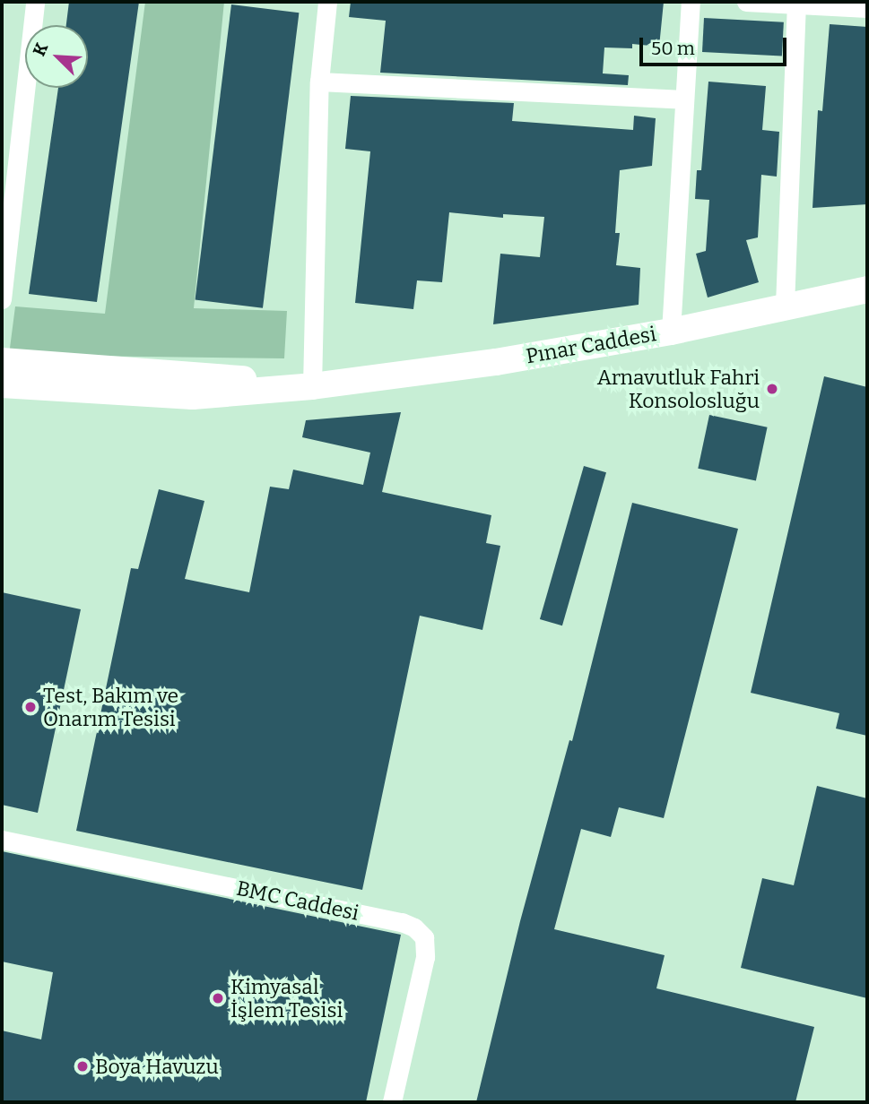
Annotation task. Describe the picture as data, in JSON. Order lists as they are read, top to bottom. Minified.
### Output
{"streets":{"main road":["Pınar Caddesi"],"street":["BMC Caddesi"]},"places":["Arnavutluk Fahri Konsolosluğu","Test, Bakım ve Onarım Tesisi","Kimyasal İşlem Tesisi","Boya Havuzu"],"scale_bar":"50 m","north":"top left"}
